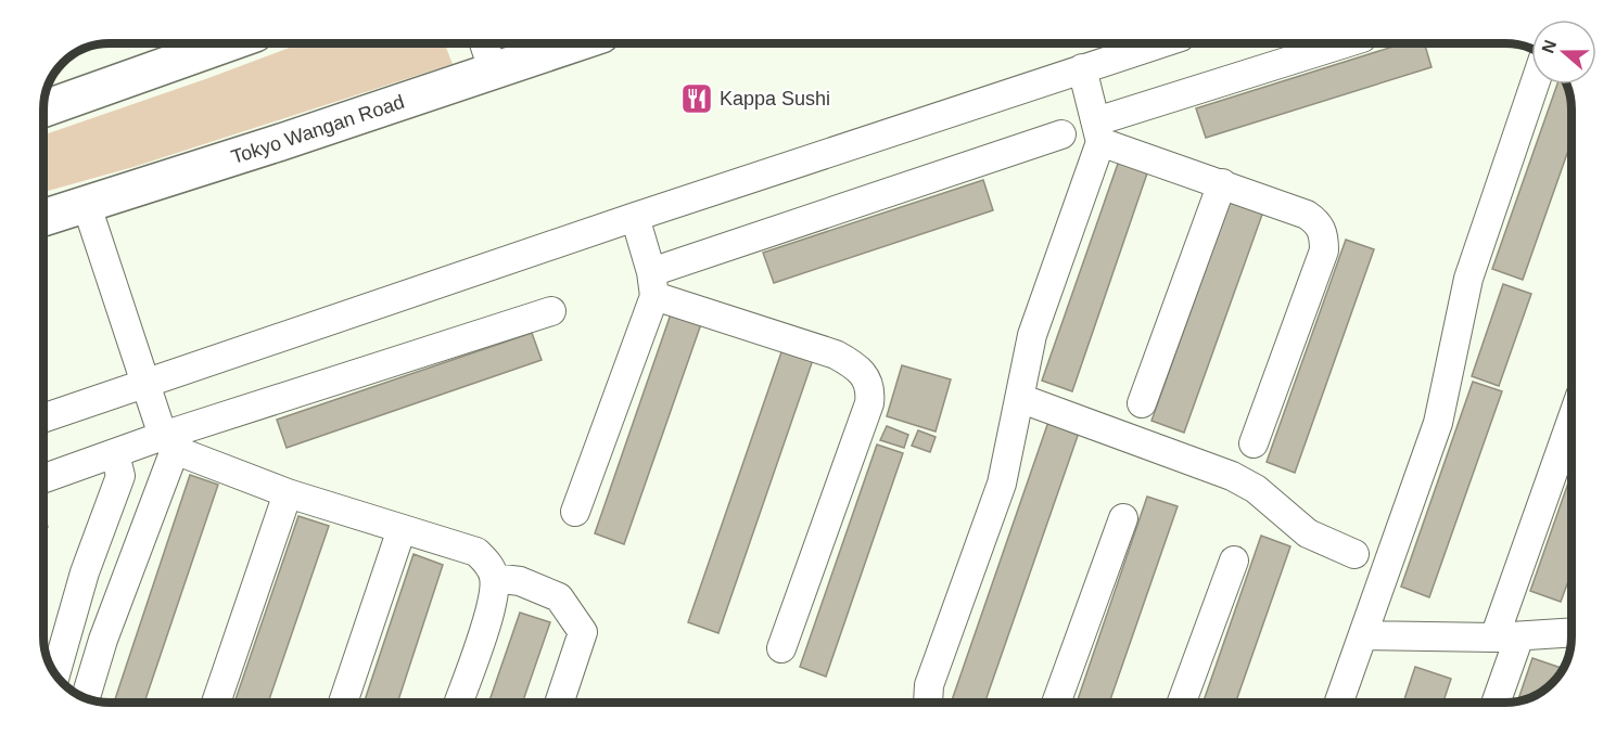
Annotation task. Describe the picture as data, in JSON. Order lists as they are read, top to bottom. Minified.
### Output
{"streets":{"highway":["Tokyo Wangan Road"]},"places":{"restaurant":["Kappa Sushi"]},"north":"left"}
